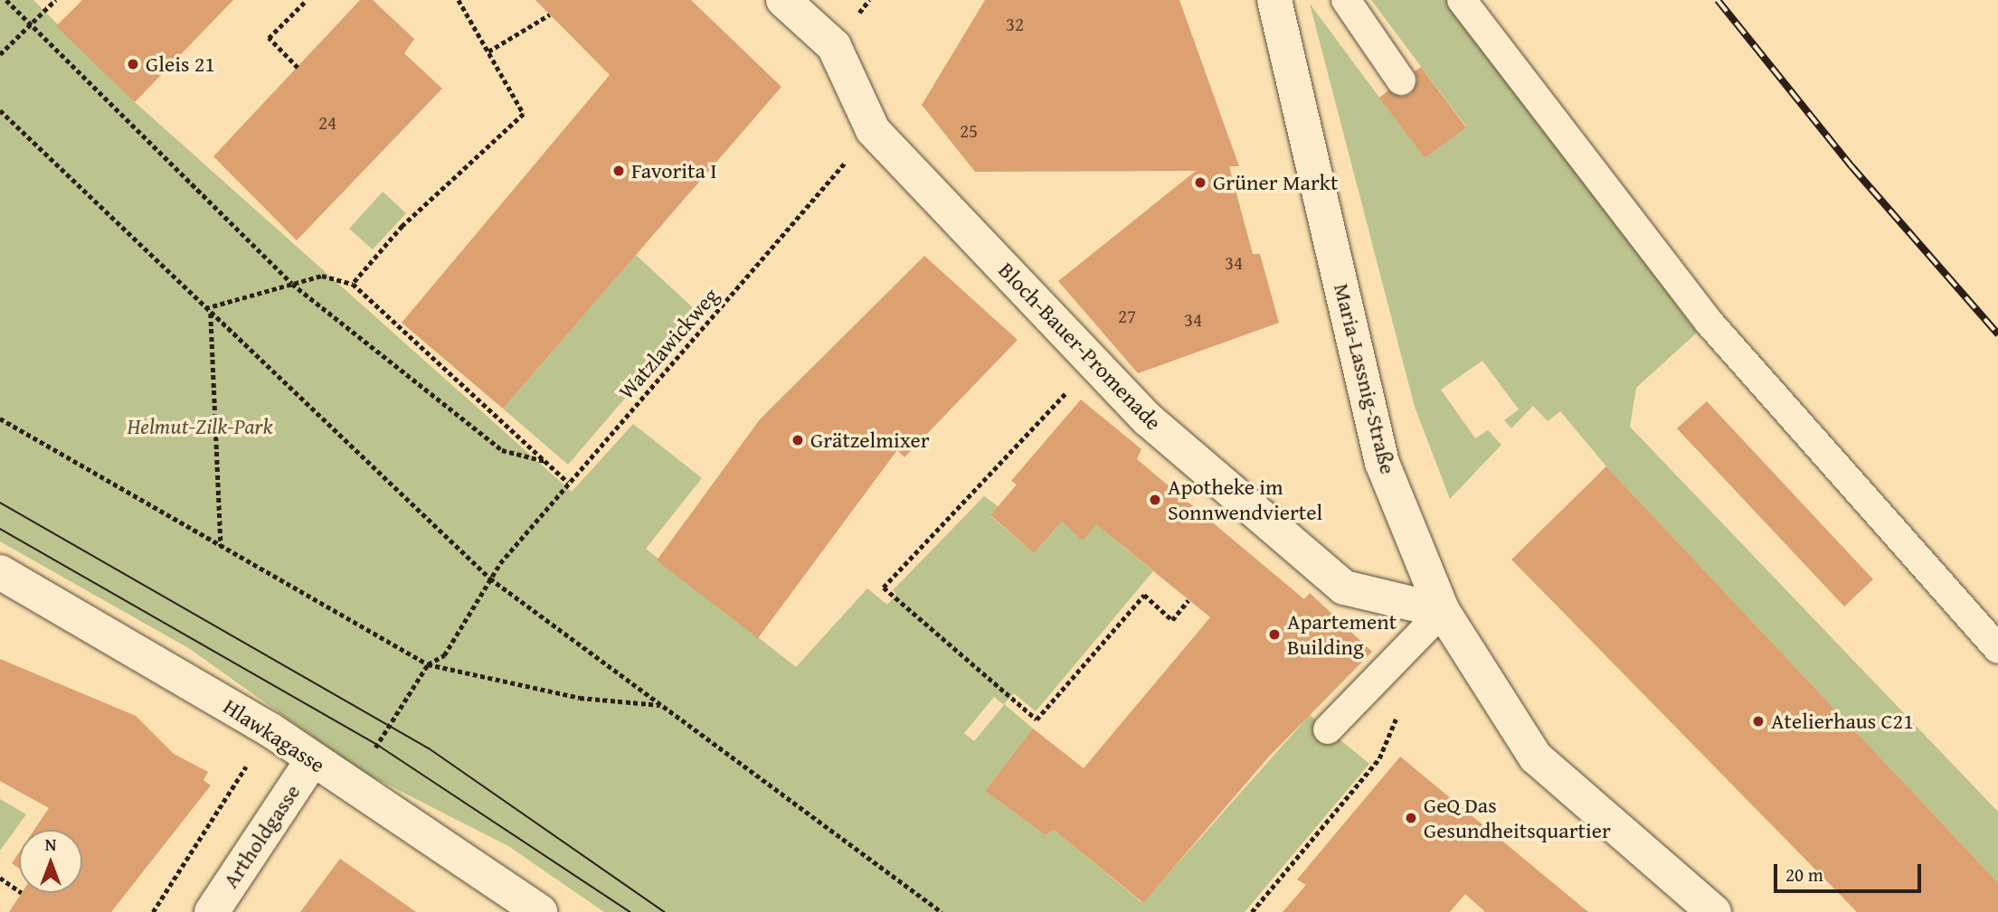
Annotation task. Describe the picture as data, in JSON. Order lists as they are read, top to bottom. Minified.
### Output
{"streets":{"street":["Bloch-Bauer-Promenade","Maria-Lassnig-Straße","Hlawkagasse","Artholdgasse"],"path":["Watzlawickweg"]},"crossings":[["Watzlawickweg","Bloch-Bauer-Promenade"],["Watzlawickweg","Hlawkagasse"],["Bloch-Bauer-Promenade","Maria-Lassnig-Straße"],["Hlawkagasse","Artholdgasse"]],"parks":["Helmut-Zilk-Park"],"places":["Gleis 21","Favorita I","Grüner Markt","Grätzelmixer","Apotheke im Sonnwendviertel","Apartement Building","Atelierhaus C21","GeQ Das Gesundheitsquartier"],"house_numbers":["32","24","25","34","27","34"],"scale_bar":"20 m","north":"top"}
